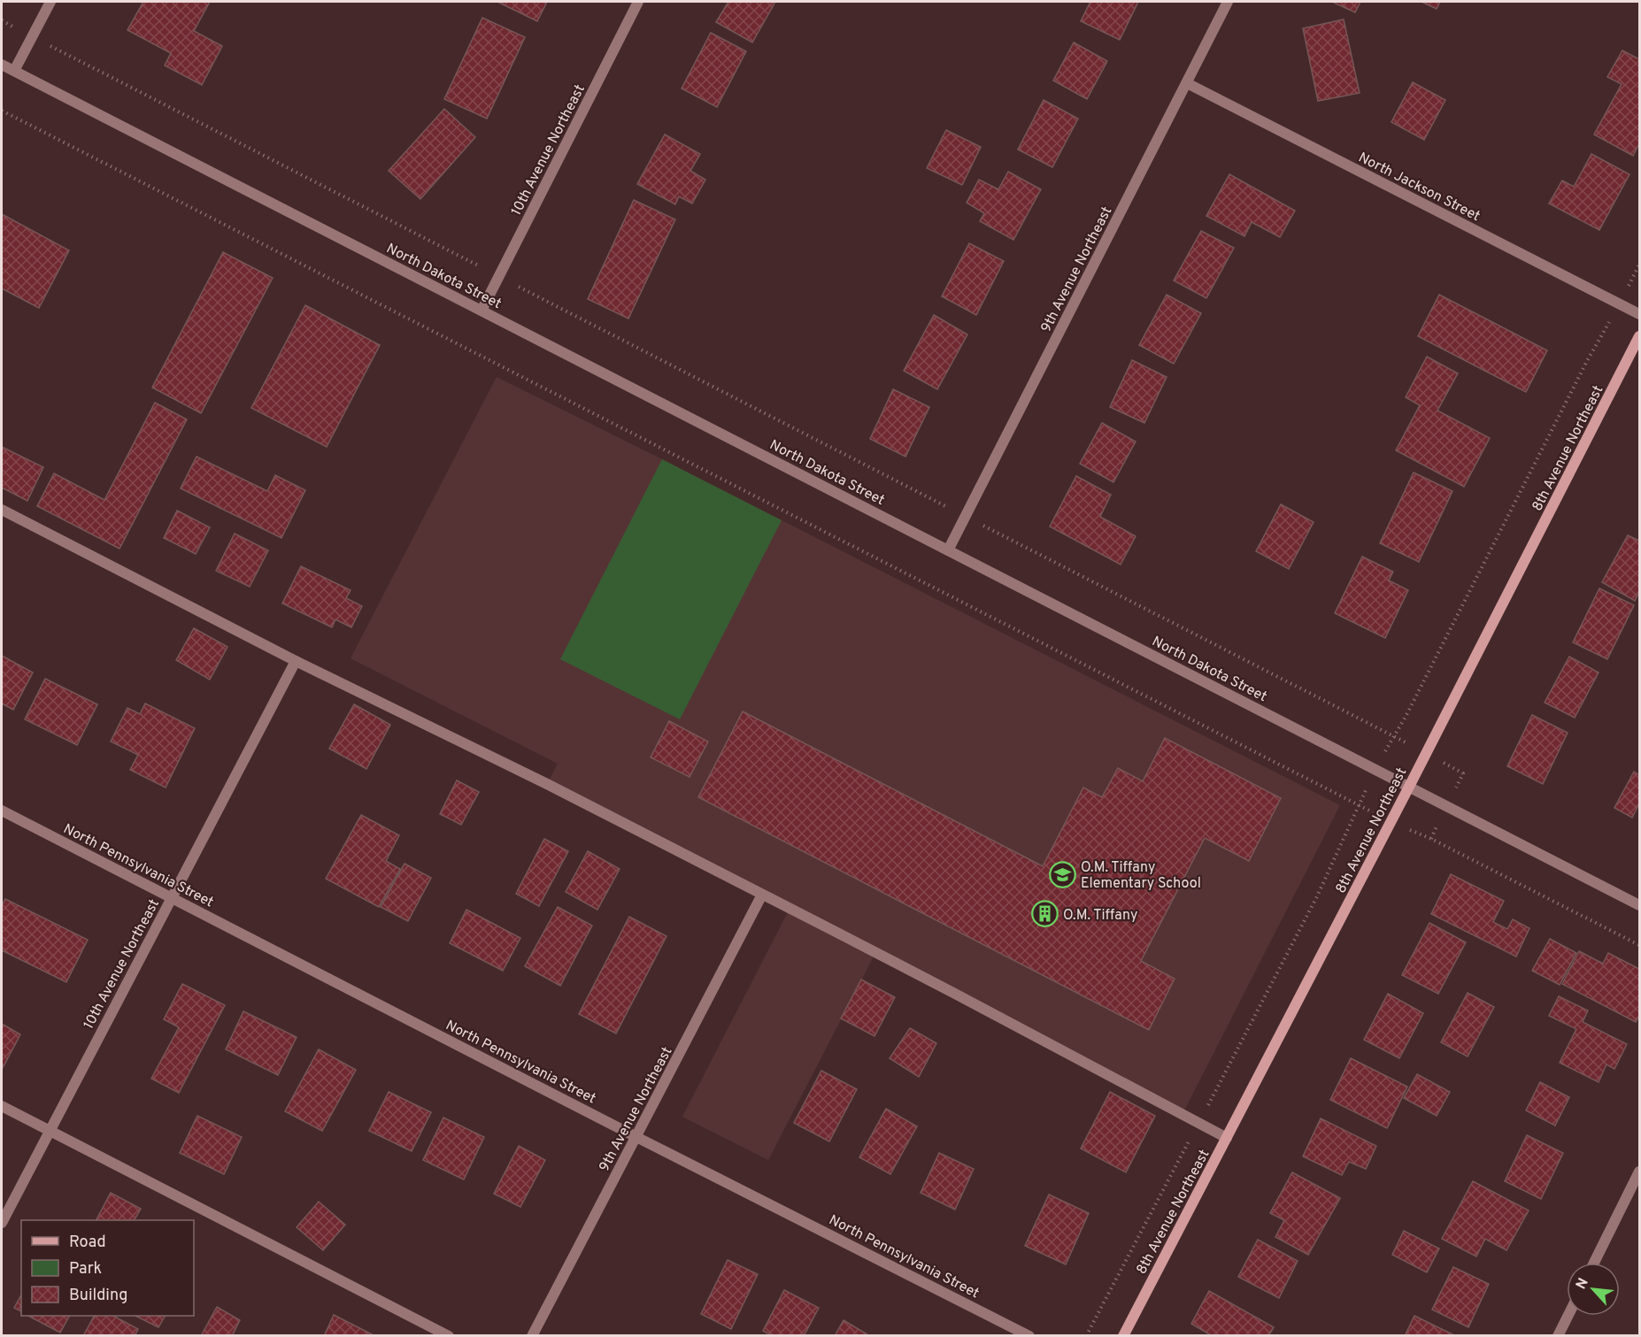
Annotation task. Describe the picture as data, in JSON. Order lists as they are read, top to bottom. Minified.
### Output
{"streets":{"main road":["8th Avenue Northeast"],"street":["10th Avenue Northeast","North Jackson Street","9th Avenue Northeast","North Dakota Street","North Pennsylvania Street"]},"crossings":[["10th Avenue Northeast","North Dakota Street"],["10th Avenue Northeast","North Pennsylvania Street"],["North Jackson Street","9th Avenue Northeast"],["9th Avenue Northeast","North Dakota Street"],["9th Avenue Northeast","North Pennsylvania Street"],["North Dakota Street","8th Avenue Northeast"]],"places":{"school or university":["O.M. Tiffany Elementary School"],"building":["O.M. Tiffany"]},"legend":["Road","Park","Building"],"north":"top left"}
